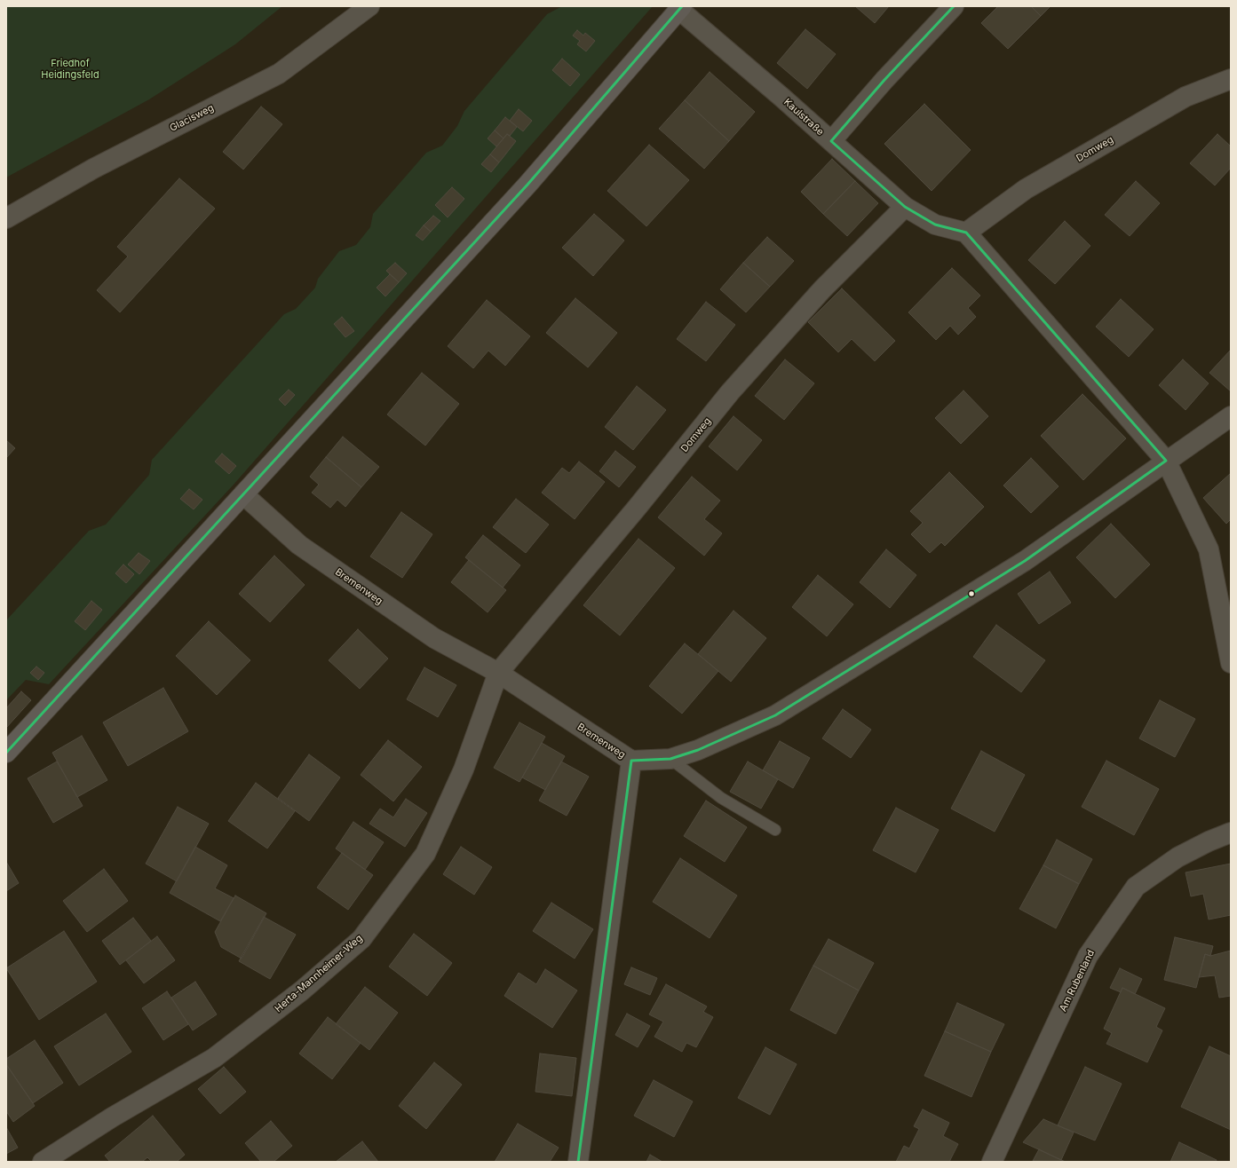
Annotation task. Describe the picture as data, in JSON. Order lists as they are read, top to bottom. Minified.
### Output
{"streets":{"street":["Kaulstraße","Glacisweg","Domweg","Bremenweg","Herta-Mannheimer-Weg","Am Rubenland"]},"crossings":[["Kaulstraße","Domweg"],["Domweg","Bremenweg"],["Domweg","Herta-Mannheimer-Weg"],["Bremenweg","Herta-Mannheimer-Weg"]],"parks":["Friedhof Heidingsfeld"]}
